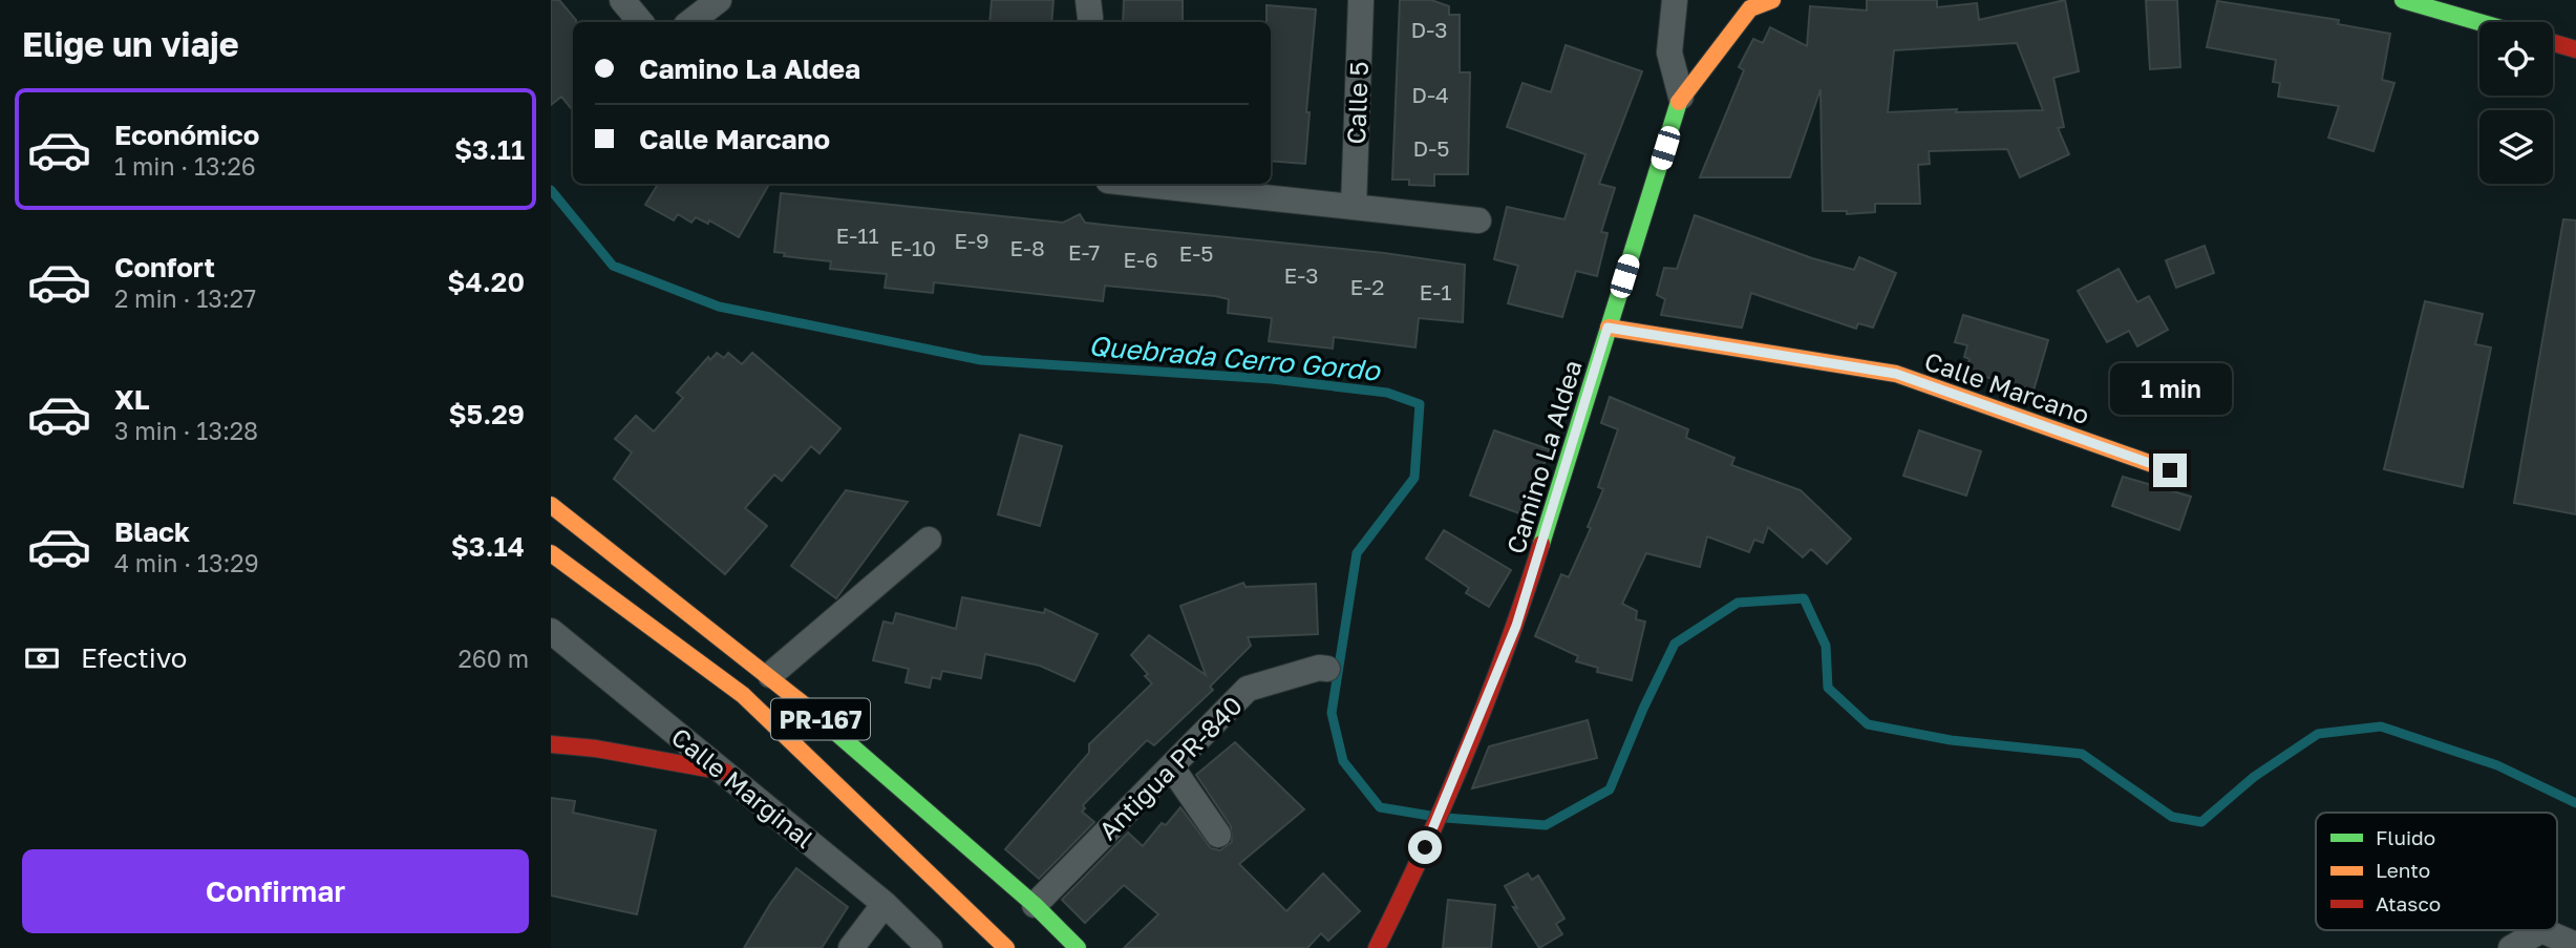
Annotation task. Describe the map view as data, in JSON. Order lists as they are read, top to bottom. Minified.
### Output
{"streets":{"street":["Calle 5","Calle Marcano","Camino La Aldea","PR-167","Antigua PR-840","Calle Marginal"]},"crossings":[["Calle Marcano","Camino La Aldea"],["PR-167","Antigua PR-840"]],"water":["Quebrada Cerro Gordo"],"house_numbers":["D-3","D-4","D-5","E-11","E-9","E-10","E-8","E-7","E-5","E-6","E-3","E-2","E-1"],"legend":["Fluido","Lento","Atasco"],"page":{"heading":"Elige un viaje","banner":["Camino La Aldea","Calle Marcano"],"list":[{"name":"Económico","note":"1 min · 13:26","value":"$3.11"},{"name":"Confort","note":"2 min · 13:27","value":"$4.20"},{"name":"XL","note":"3 min · 13:28","value":"$5.29"},{"name":"Black","note":"4 min · 13:29","value":"$3.14"}],"bubble":"1 min","pay":["Efectivo","260 m"],"buttons":"Confirmar"}}
